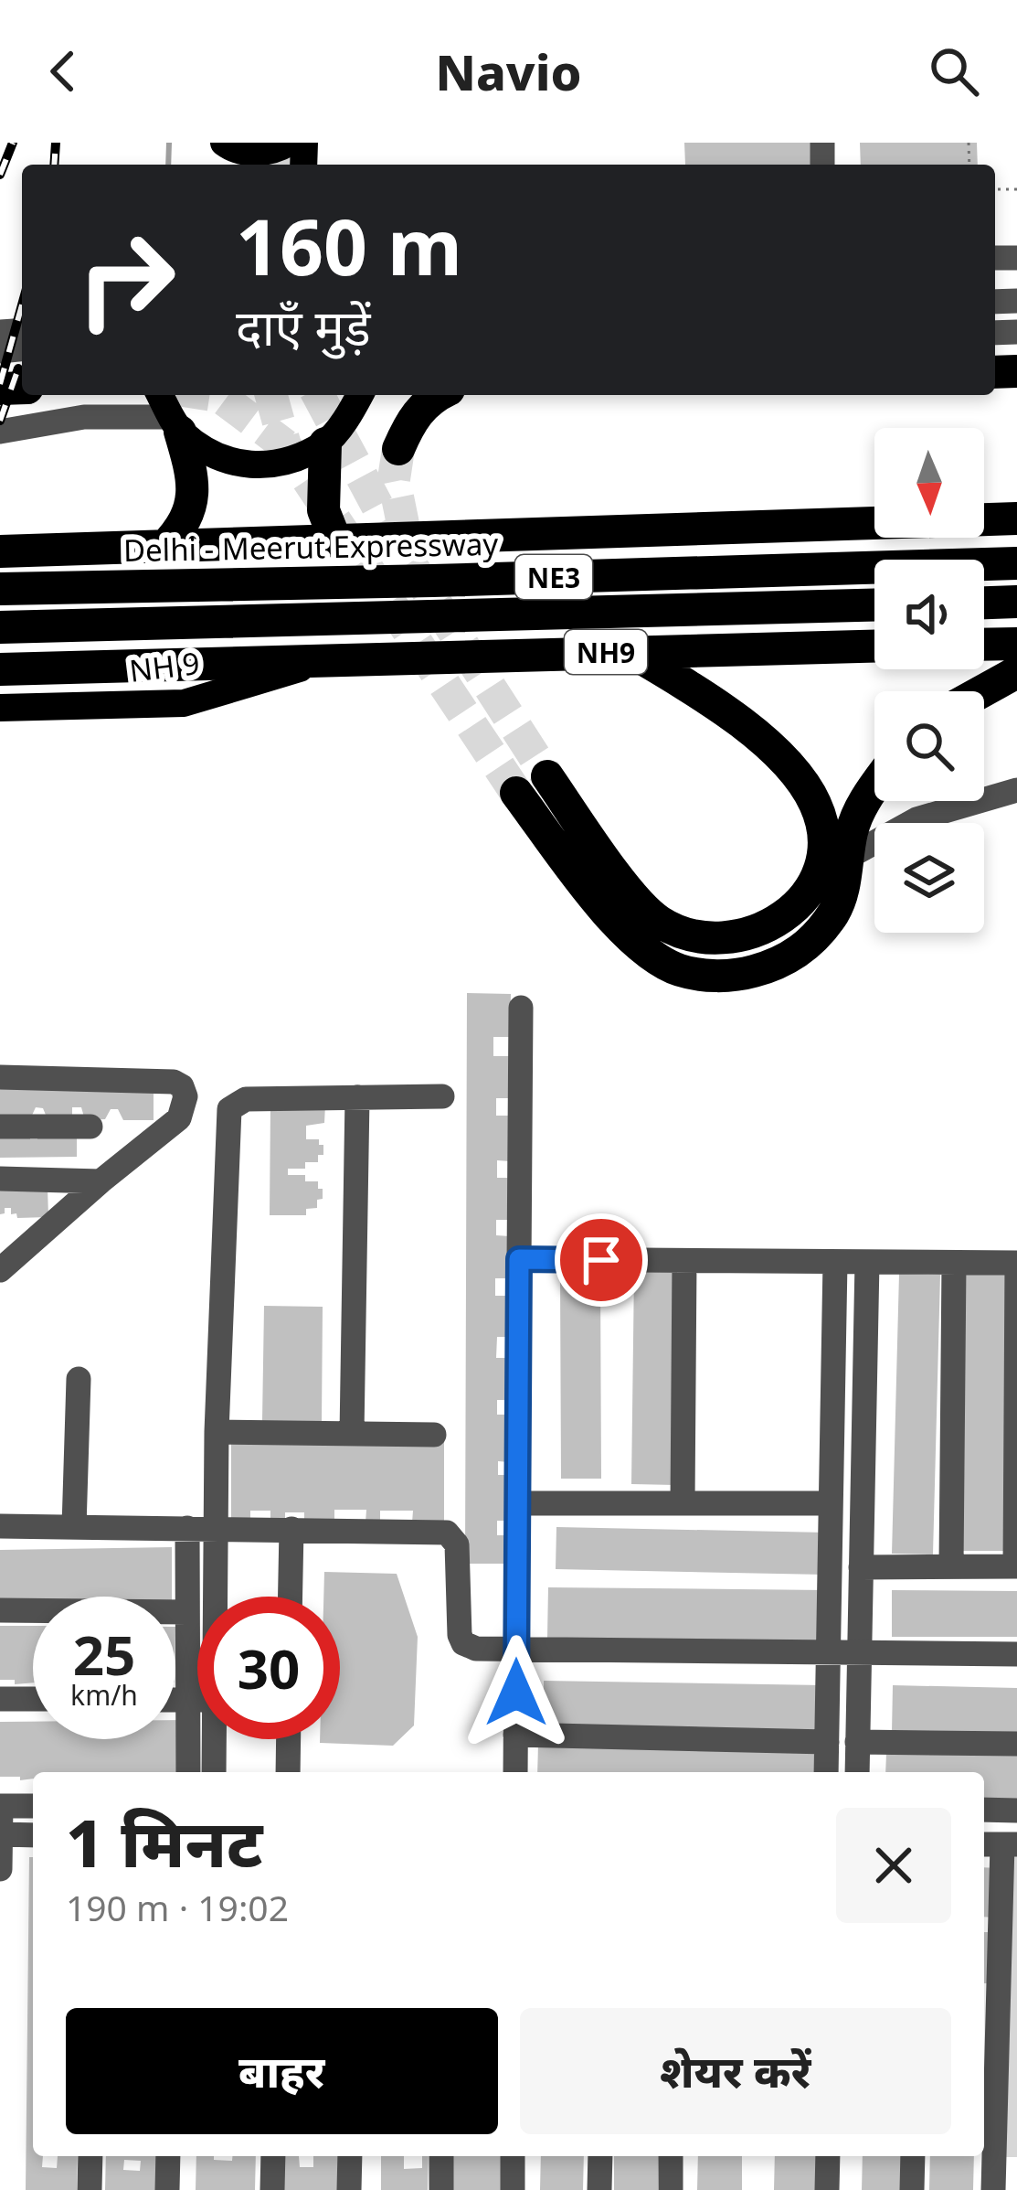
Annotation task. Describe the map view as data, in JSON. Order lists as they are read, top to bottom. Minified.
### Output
{"streets":{"highway":["Delhi - Meerut Expressway","NE3","NH9"],"main road":["NH 9"]},"crossings":[["NH9","NH 9"]],"north":"bottom","page":{"header":"Navio","turn":["160 m","दाएँ मुड़ें"],"speed":"25 km/h","limit":"30","heading":["1 मिनट","190 m · 19:02"],"buttons":["बाहर","शेयर करें"]}}
